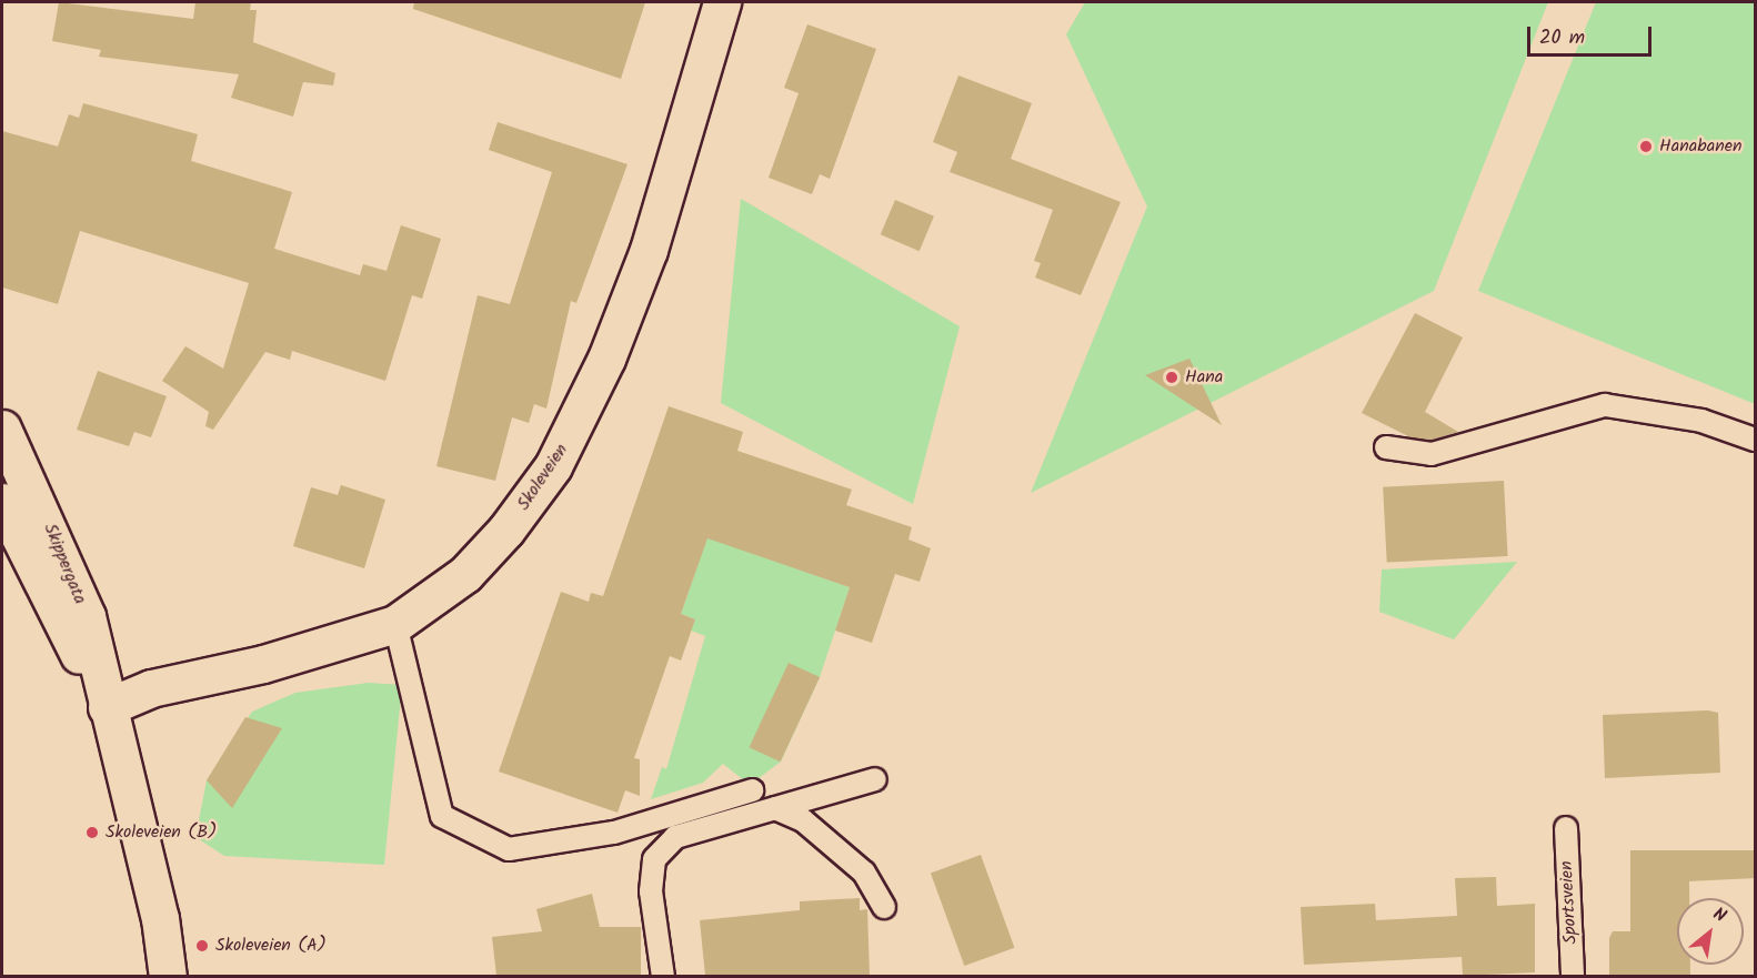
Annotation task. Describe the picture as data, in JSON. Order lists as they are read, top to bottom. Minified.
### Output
{"streets":{"street":["Skoleveien","Skippergata"],"lane":["Sportsveien"]},"crossings":[["Skoleveien","Skippergata"]],"places":["Hanabanen","Hana","Skoleveien (B)","Skoleveien (A)"],"scale_bar":"20 m","north":"top right"}
